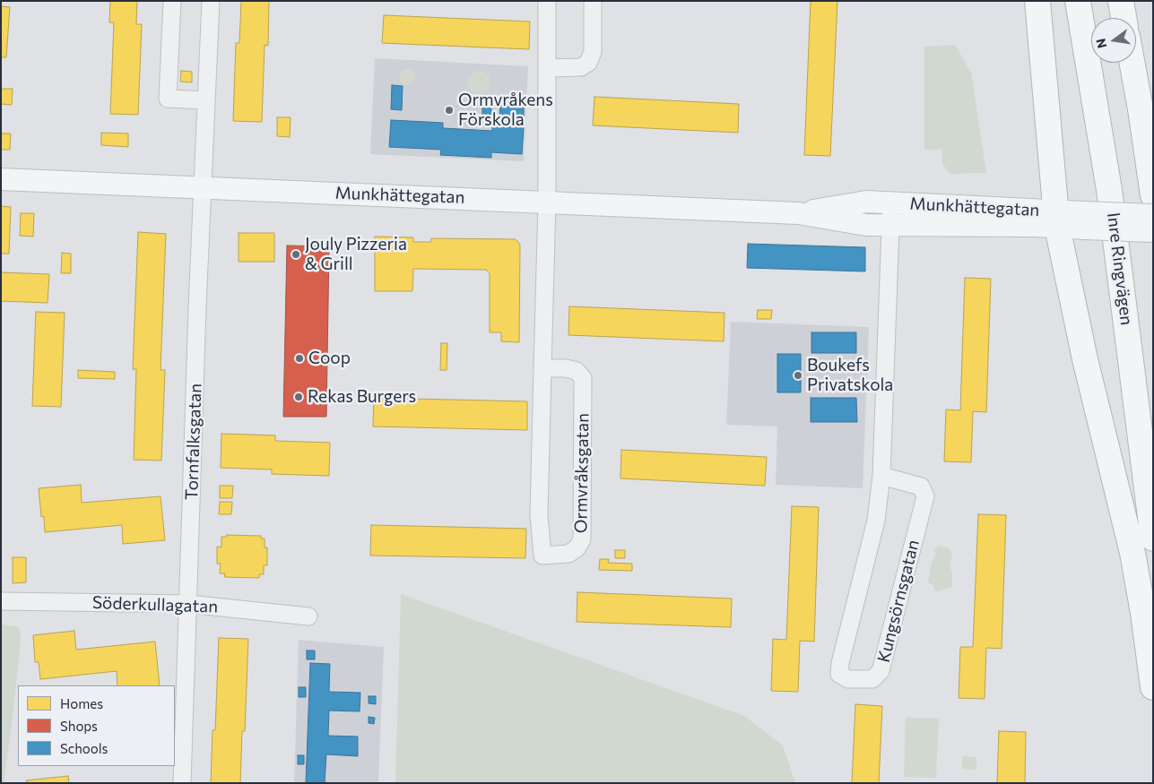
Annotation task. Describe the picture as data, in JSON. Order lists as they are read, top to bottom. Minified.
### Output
{"streets":{"highway":["Inre Ringvägen"],"main road":["Munkhättegatan"],"street":["Tornfalksgatan","Ormvråksgatan","Kungsörnsgatan","Söderkullagatan"]},"crossings":[["Munkhättegatan","Tornfalksgatan"],["Munkhättegatan","Ormvråksgatan"],["Munkhättegatan","Kungsörnsgatan"],["Tornfalksgatan","Söderkullagatan"]],"places":["Ormvråkens Förskola","Jouly Pizzeria & Grill","Coop","Boukefs Privatskola","Rekas Burgers"],"legend":["Homes","Shops","Schools"],"north":"left"}
